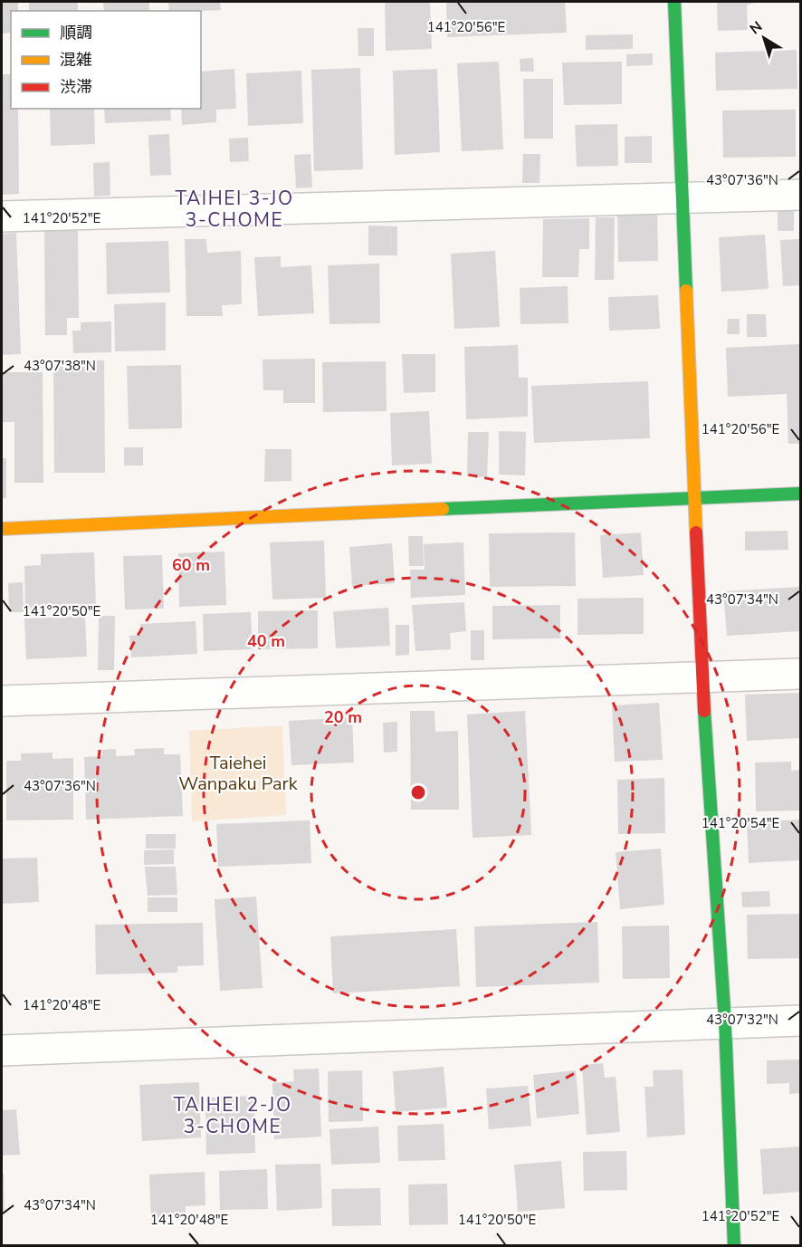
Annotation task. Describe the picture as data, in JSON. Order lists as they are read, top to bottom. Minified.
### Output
{"districts":["TAIHEI 3-JO 3-CHOME","TAIHEI 2-JO 3-CHOME"],"parks":["Taiehei Wanpaku Park"],"legend":["順調","混雑","渋滞"],"north":"top left","coordinates":["141°20'56\"E","43°07'36\"N","141°20'52\"E","43°07'38\"N","43°07'34\"N","141°20'50\"E","141°20'54\"E","141°20'48\"E","43°07'32\"N"],"rings":["60 m","40 m","20 m"]}
